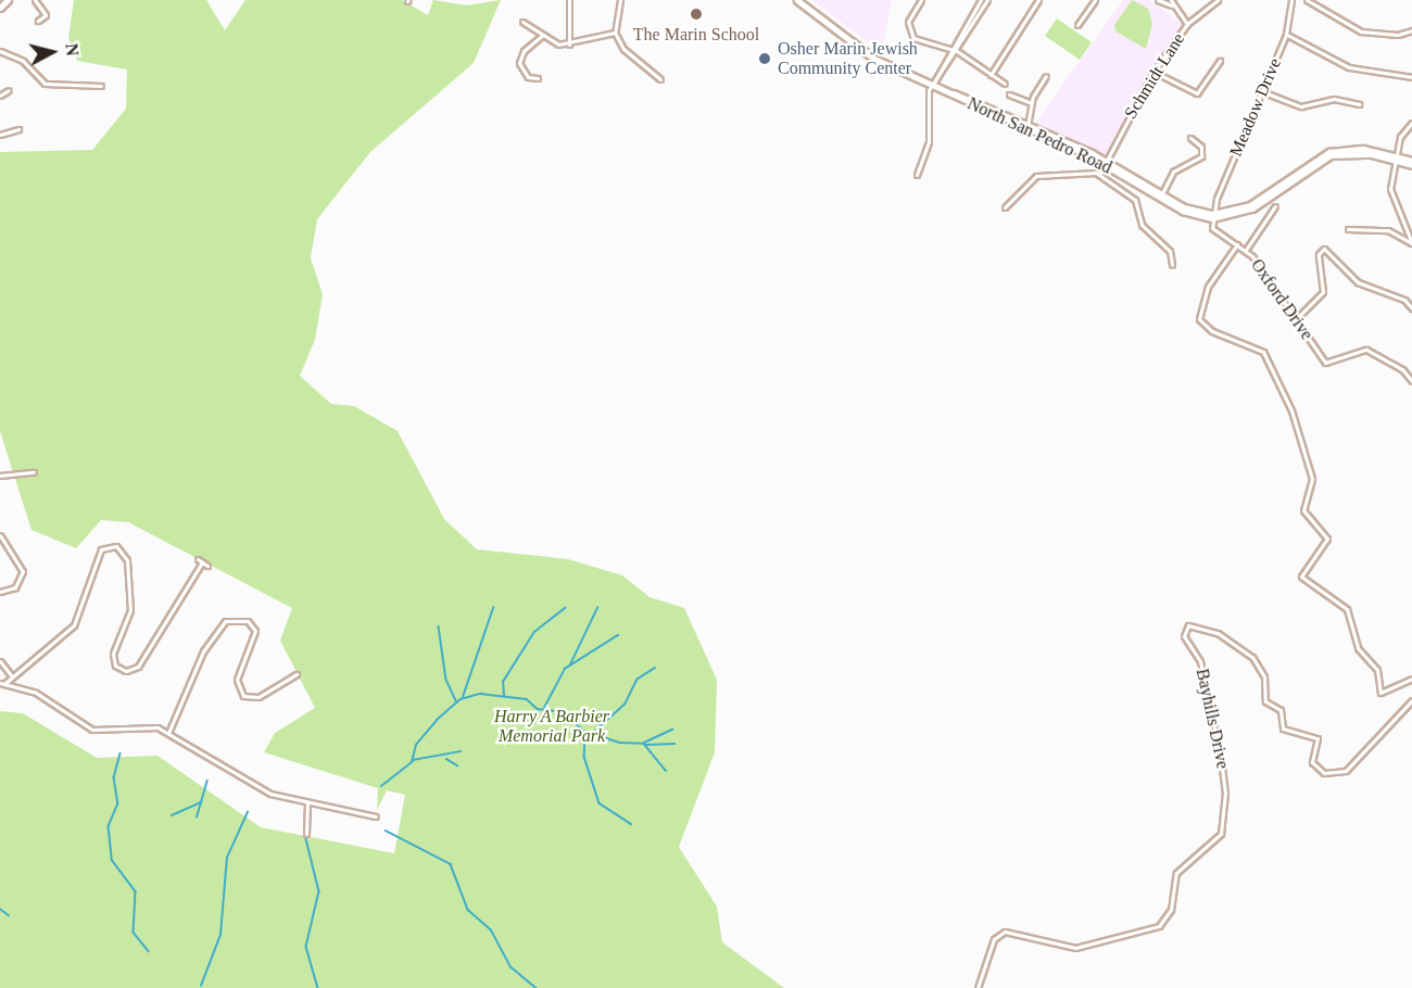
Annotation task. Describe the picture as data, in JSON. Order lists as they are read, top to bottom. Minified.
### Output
{"streets":{"main road":["North San Pedro Road"],"street":["Schmidt Lane","Meadow Drive","Oxford Drive","Bayhills Drive"]},"crossings":[["Schmidt Lane","North San Pedro Road"],["Meadow Drive","North San Pedro Road"],["Meadow Drive","Oxford Drive"],["North San Pedro Road","Oxford Drive"]],"parks":["Harry A Barbier Memorial Park"],"places":["The Marin School","Osher Marin Jewish Community Center"],"north":"right"}
